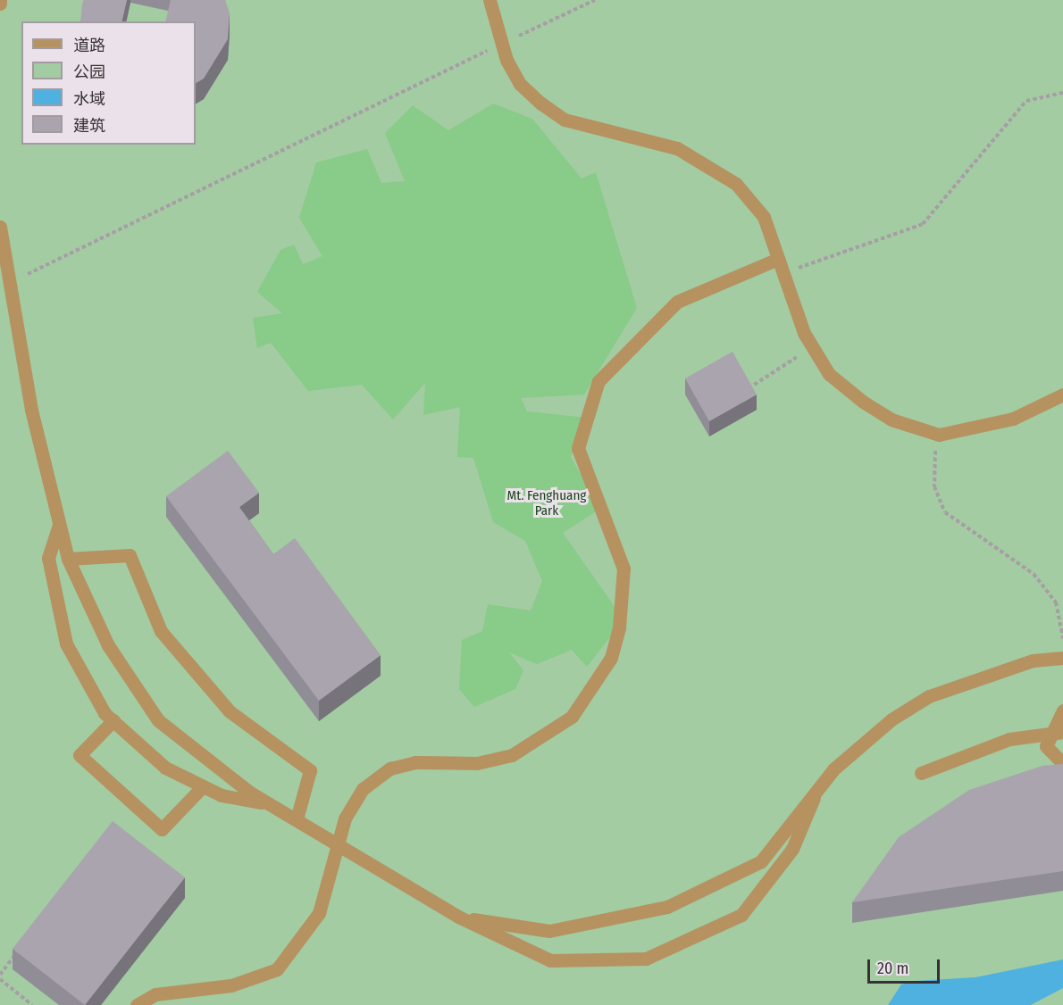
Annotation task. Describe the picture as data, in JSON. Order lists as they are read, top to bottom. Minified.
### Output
{"parks":["Mt. Fenghuang Park"],"legend":["道路","公园","水域","建筑"],"scale_bar":"20 m"}
